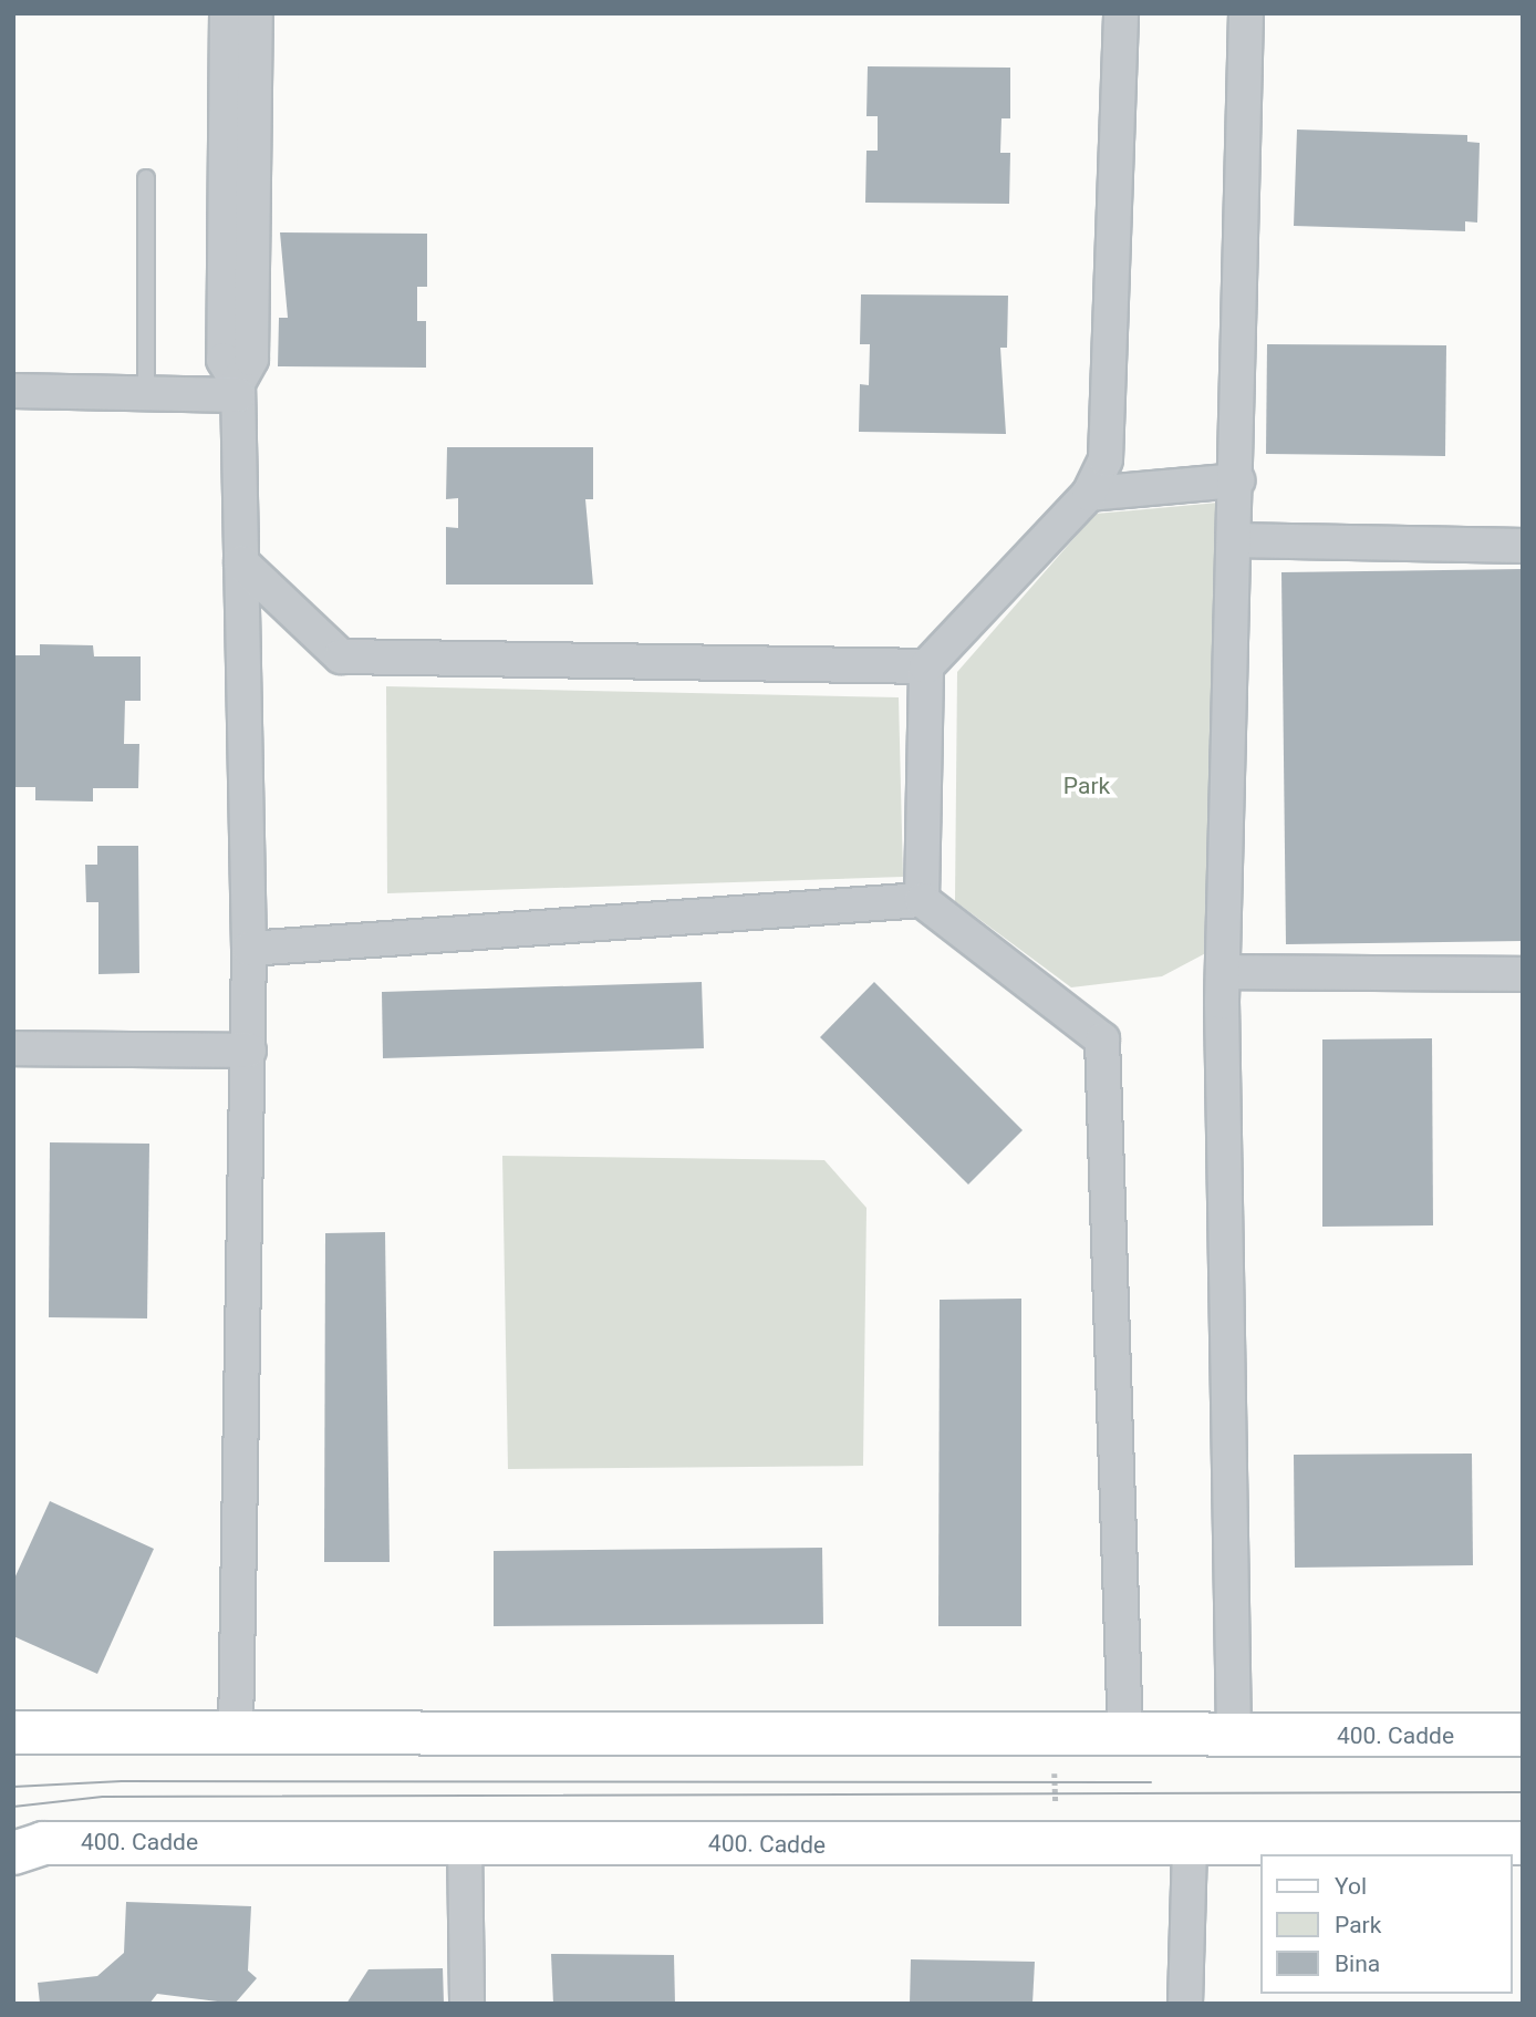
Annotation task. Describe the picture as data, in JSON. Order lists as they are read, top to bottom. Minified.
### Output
{"streets":{"main road":["400. Cadde"]},"parks":["Park"],"legend":["Yol","Park","Bina"]}
